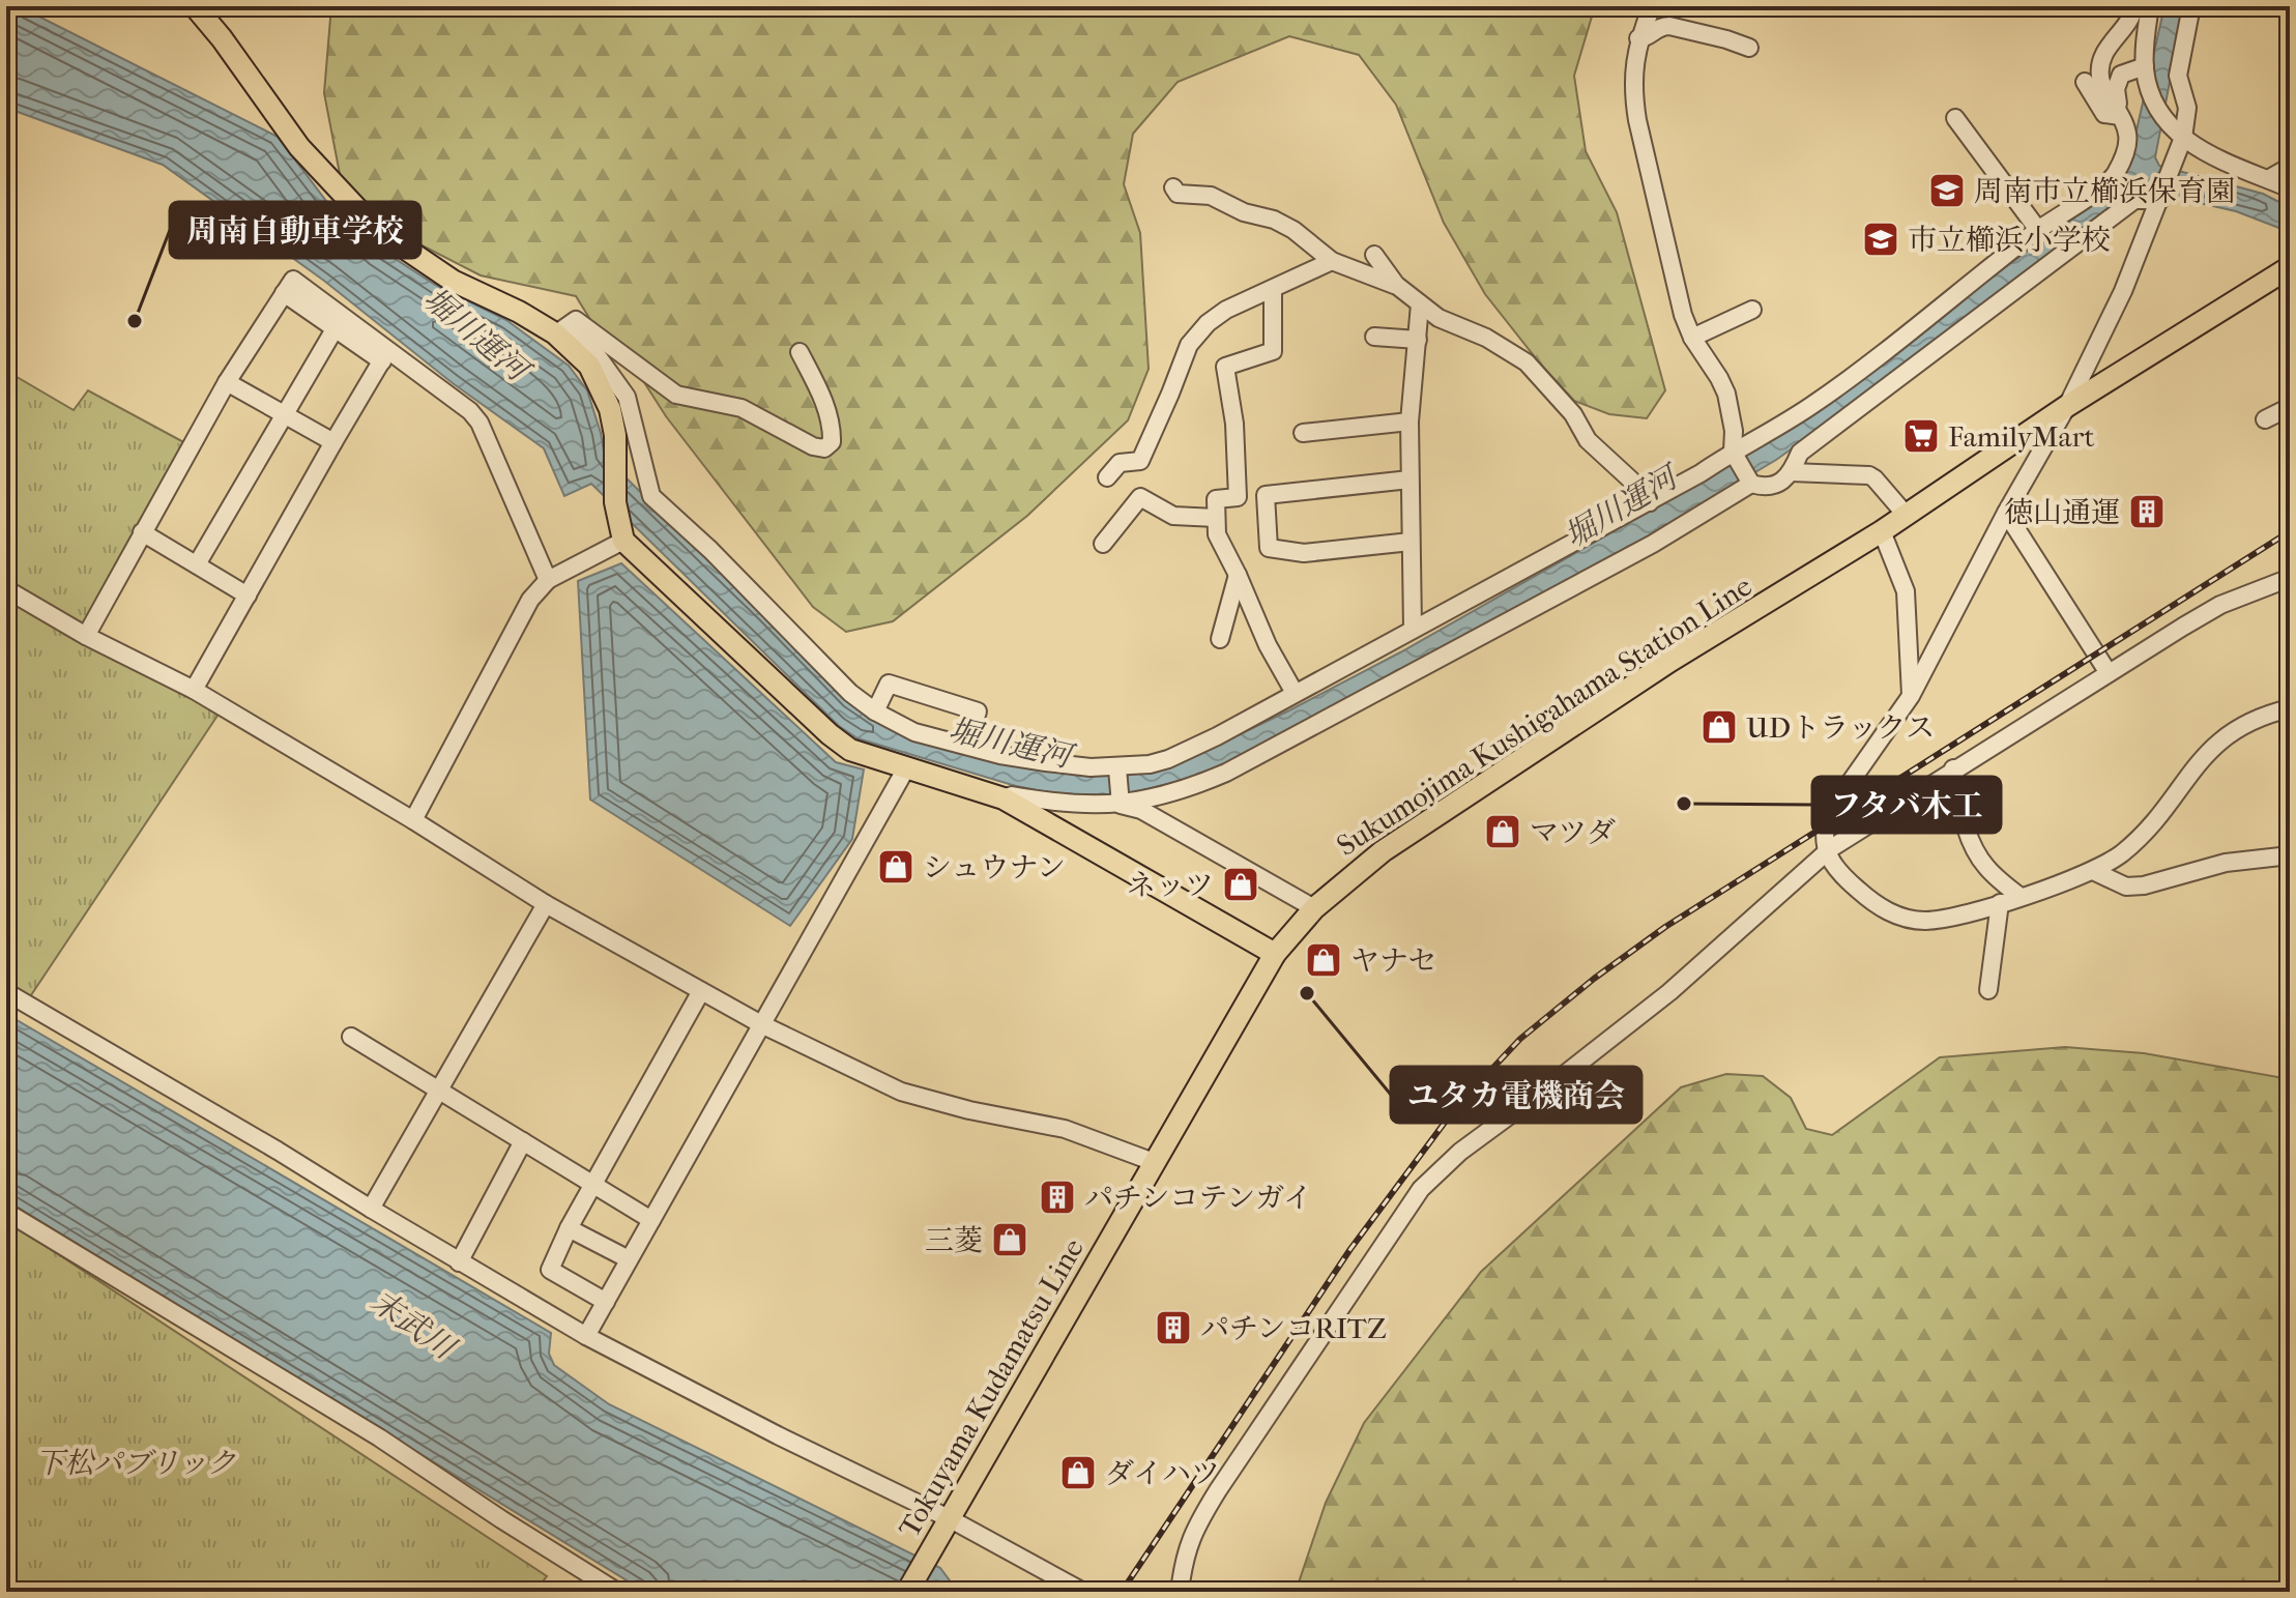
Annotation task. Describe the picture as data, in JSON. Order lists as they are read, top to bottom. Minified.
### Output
{"streets":{"main road":["Sukumojima Kushigahama Station Line","Tokuyama Kudamatsu Line"]},"crossings":[["Sukumojima Kushigahama Station Line","Tokuyama Kudamatsu Line"]],"water":["堀川運河","末武川"],"parks":["下松パブリック"],"places":{"school or university":["周南市立櫛浜保育園","市立櫛浜小学校"],"other":["周南自動車学校","フタバ木工","ユタカ電機商会"],"supermarket":["FamilyMart"],"building":["徳山通運","パチンコテンガイ","パチンコRITZ"],"shop":["UDトラックス","マツダ","シュウナン","ネッツ","ヤナセ","三菱","ダイハツ"]}}
